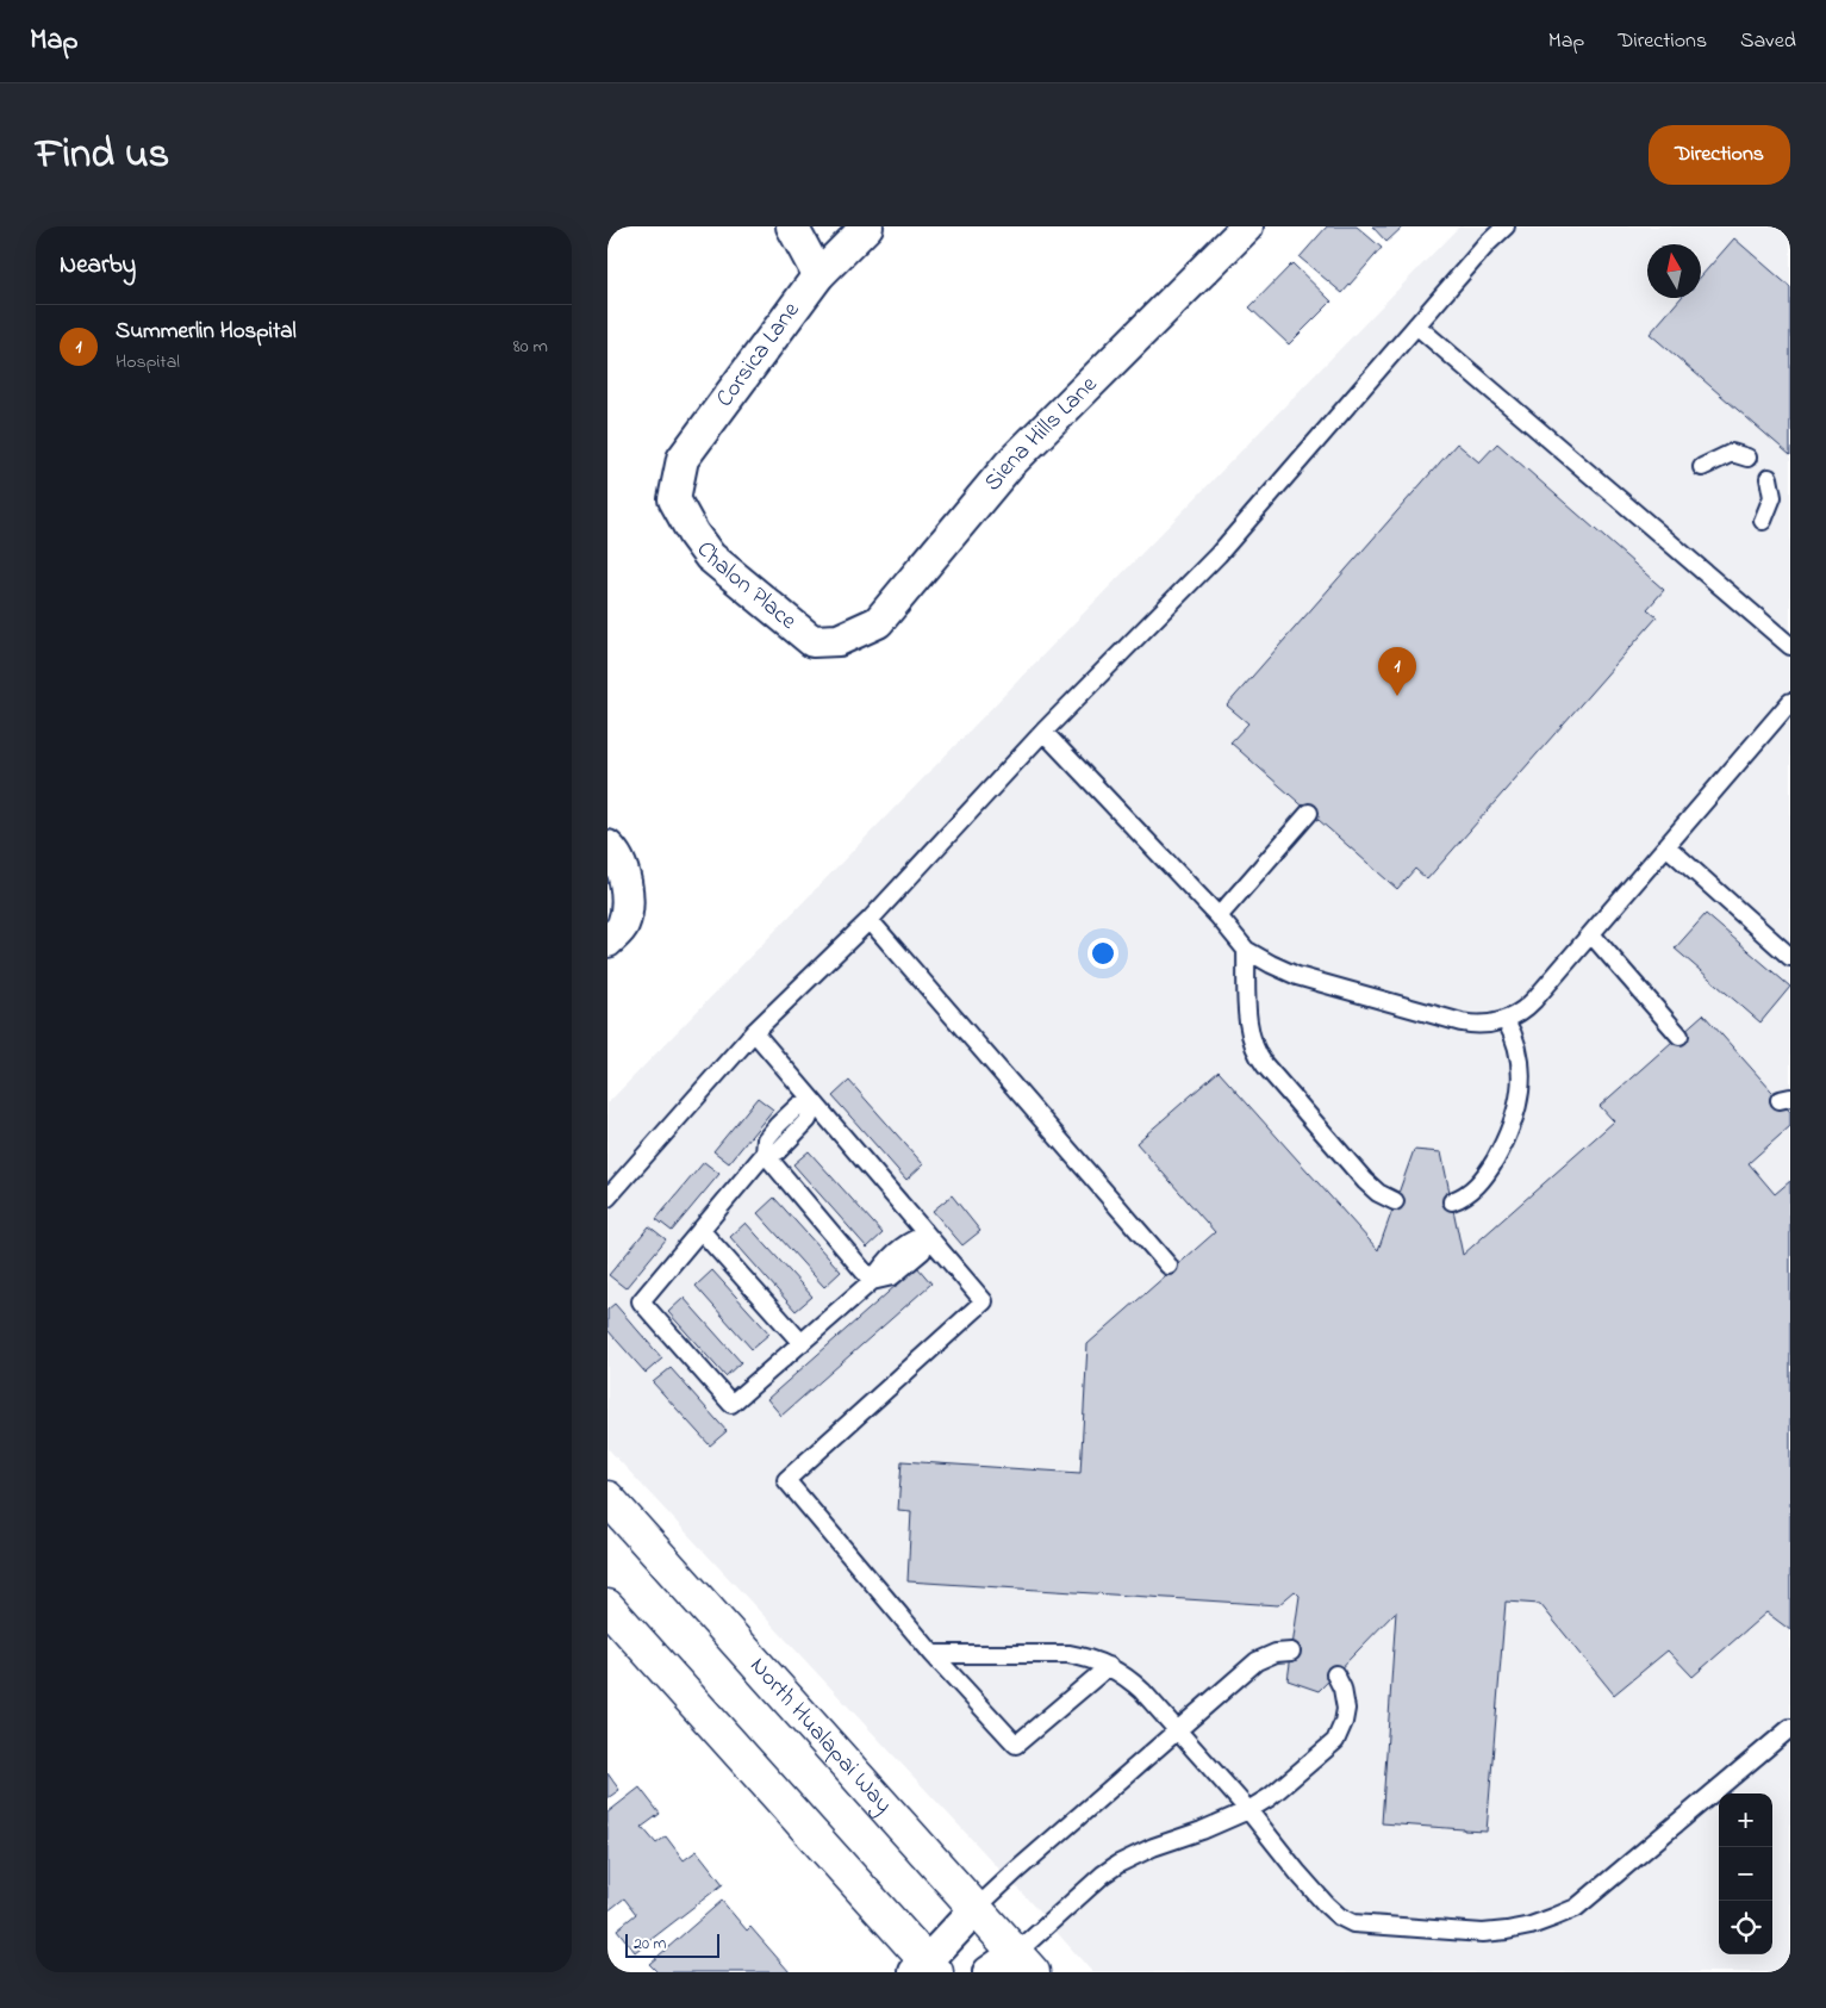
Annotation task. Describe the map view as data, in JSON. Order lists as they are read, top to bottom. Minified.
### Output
{"streets":{"main road":["North Hualapai Way"],"street":["Corsica Lane","Siena Hills Lane","Chalon Place"]},"crossings":[["Corsica Lane","Chalon Place"],["Siena Hills Lane","Chalon Place"]],"scale_bar":"20 m","north":"top","page":{"header":"Map","nav":["Map","Directions","Saved"],"title":"Find us","buttons":"Directions","heading":"Nearby","list":[{"mark":"1","name":"Summerlin Hospital","note":"Hospital","value":"80 m"}],"pins":"1","map_buttons":["+","−"],"scale":"20 m"}}
